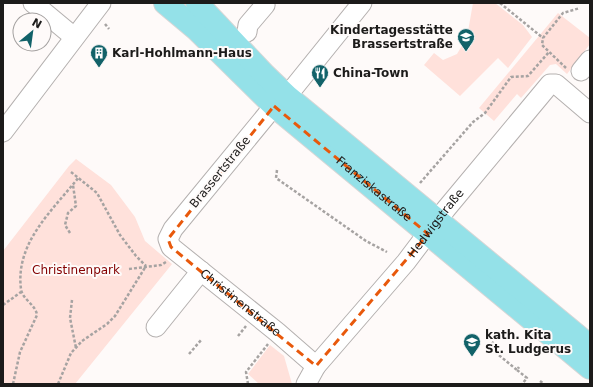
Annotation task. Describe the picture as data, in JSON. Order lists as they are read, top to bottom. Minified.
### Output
{"streets":{"main road":["Franziskastraße"],"street":["Brassertstraße","Hedwigstraße","Christinenstraße"]},"crossings":[["Brassertstraße","Franziskastraße"],["Brassertstraße","Christinenstraße"],["Franziskastraße","Hedwigstraße"],["Hedwigstraße","Christinenstraße"]],"parks":["Christinenpark"],"places":{"school or university":["Kindertagesstätte Brassertstraße","kath. Kita St. Ludgerus"],"building":["Karl-Hohlmann-Haus"],"restaurant":["China-Town"]},"north":"top right"}
